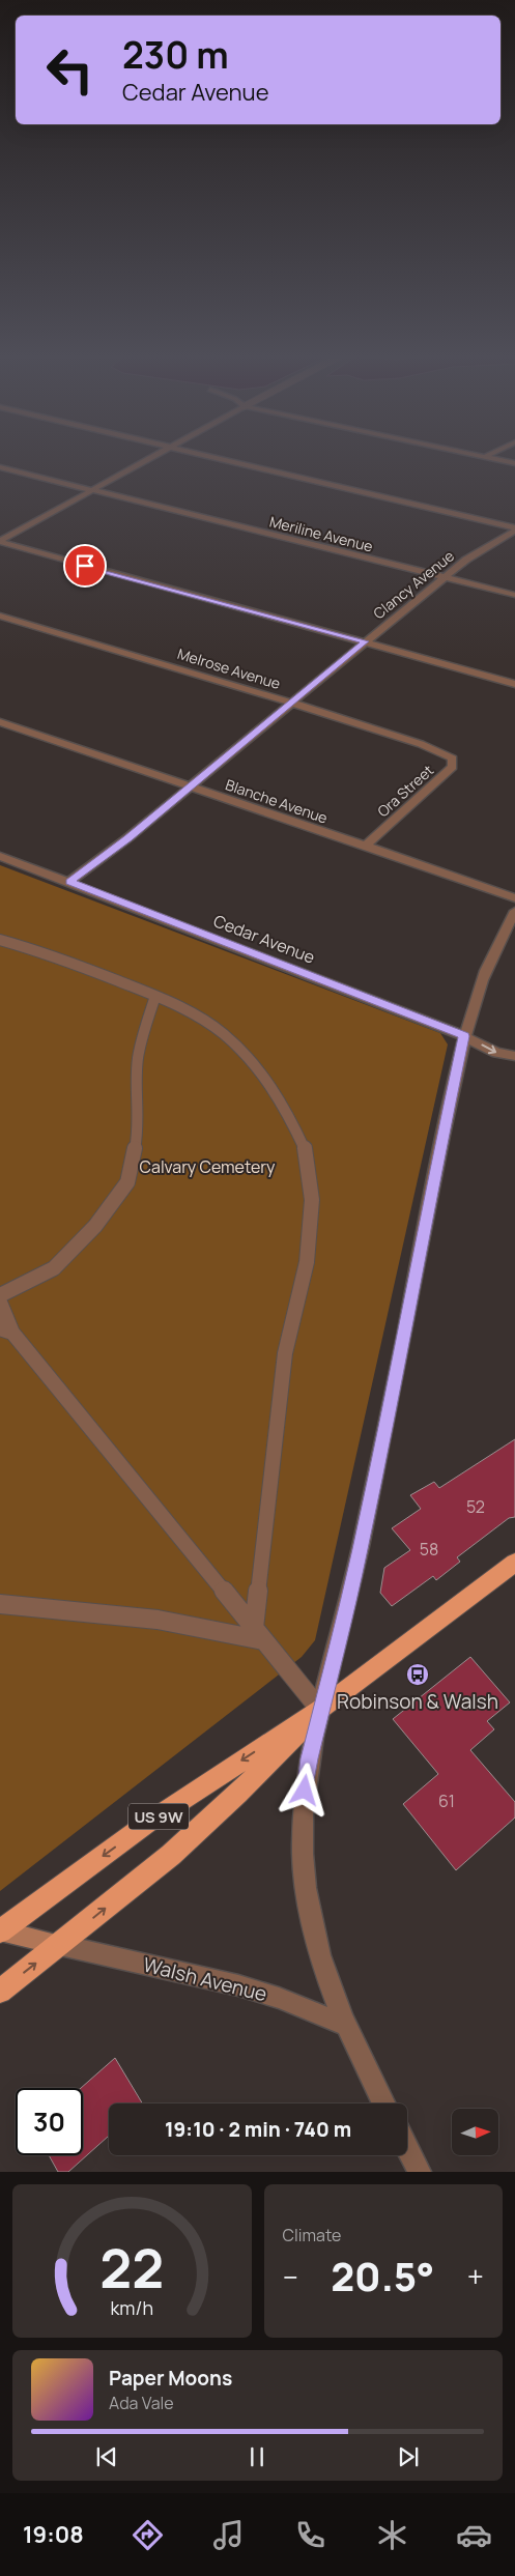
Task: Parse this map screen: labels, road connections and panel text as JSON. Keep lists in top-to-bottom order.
{
  "streets": {
    "highway": ["US 9W"],
    "street": [
      "Meriline Avenue",
      "Clancy Avenue",
      "Melrose Avenue",
      "Ora Street",
      "Blanche Avenue",
      "Cedar Avenue",
      "Walsh Avenue"
    ]
  },
  "crossings": [
    ["Meriline Avenue", "Clancy Avenue"],
    ["Clancy Avenue", "Melrose Avenue"],
    ["Clancy Avenue", "Blanche Avenue"],
    ["Clancy Avenue", "Cedar Avenue"],
    ["Melrose Avenue", "Ora Street"],
    ["Ora Street", "Blanche Avenue"],
    ["US 9W", "Walsh Avenue"]
  ],
  "parks": ["Calvary Cemetery"],
  "places": {
    "bus stop": ["Robinson & Walsh"]
  },
  "house_numbers": ["52", "58", "61"],
  "north": "right",
  "page": {
    "turn": ["230 m", "Cedar Avenue"],
    "limit": "30",
    "trip": "19:10 · 2 min · 740 m",
    "tile": "Climate",
    "heat": ["−", "20.5°", "+"],
    "song": ["Paper Moons", "Ada Vale"],
    "tabs": "19:08",
    "gauge": ["22", "km/h"]
  }
}
